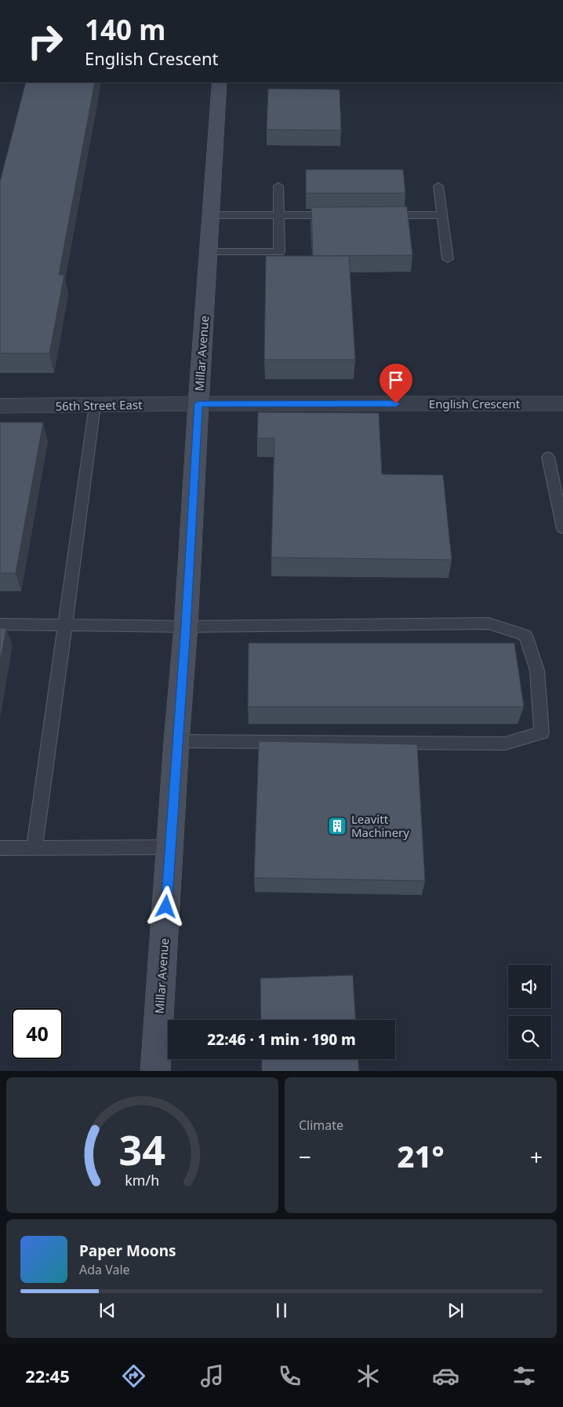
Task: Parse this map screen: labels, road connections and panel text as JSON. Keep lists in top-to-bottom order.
{
  "streets": {
    "street": ["Millar Avenue", "English Crescent", "56th Street East"]
  },
  "crossings": [
    ["Millar Avenue", "English Crescent"],
    ["Millar Avenue", "56th Street East"],
    ["English Crescent", "56th Street East"]
  ],
  "places": {
    "building": ["Leavitt Machinery"]
  },
  "page": {
    "turn": ["140 m", "English Crescent"],
    "limit": "40",
    "trip": "22:46 · 1 min · 190 m",
    "tile": "Climate",
    "heat": ["−", "21°", "+"],
    "song": ["Paper Moons", "Ada Vale"],
    "tabs": "22:45",
    "gauge": ["34", "km/h"]
  }
}
